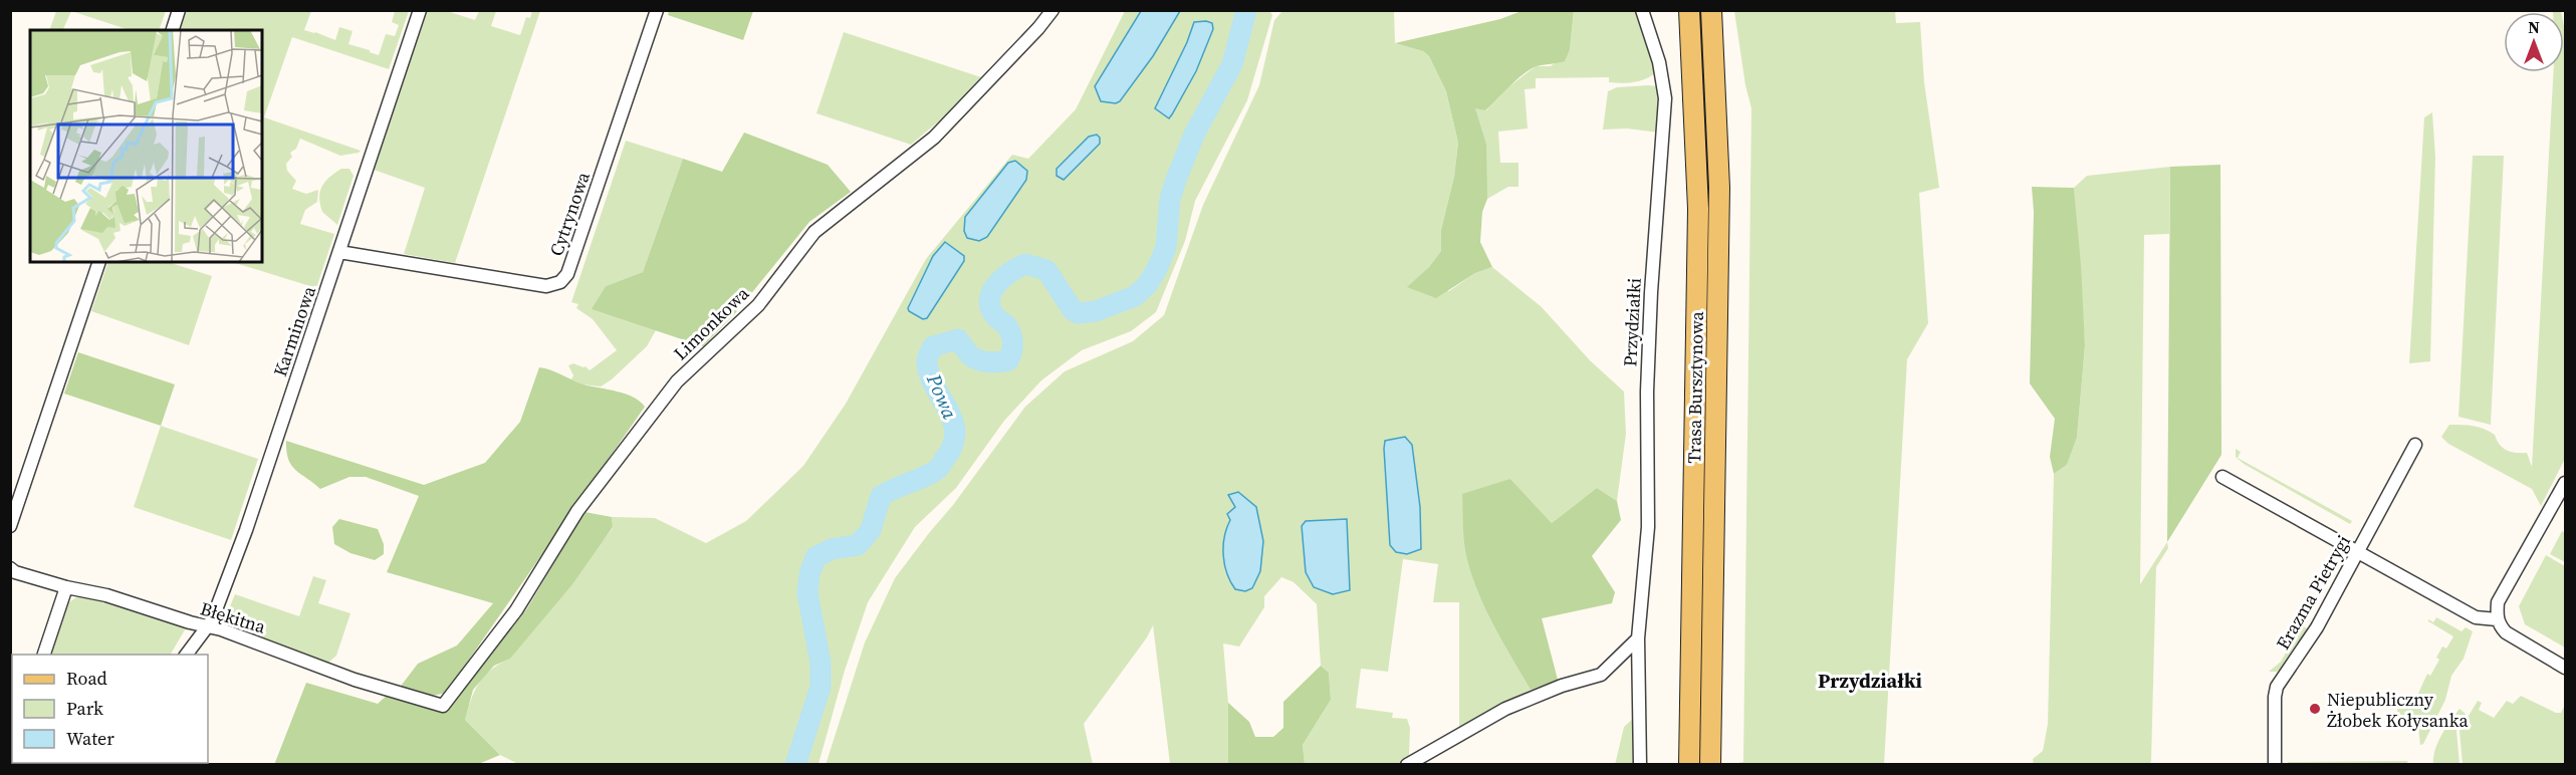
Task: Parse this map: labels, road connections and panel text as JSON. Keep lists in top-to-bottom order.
{
  "streets": {
    "main road": ["Trasa Bursztynowa"],
    "street": [
      "Cytrynowa",
      "Przydziałki",
      "Limonkowa",
      "Karminowa",
      "Erazma Pietrygi",
      "Błękitna"
    ]
  },
  "crossings": [
    ["Cytrynowa", "Karminowa"],
    ["Limonkowa", "Błękitna"],
    ["Karminowa", "Błękitna"]
  ],
  "districts": ["Przydziałki"],
  "water": ["Powa"],
  "places": ["Niepubliczny Żłobek Kołysanka"],
  "legend": ["Road", "Park", "Water"],
  "north": "top"
}
